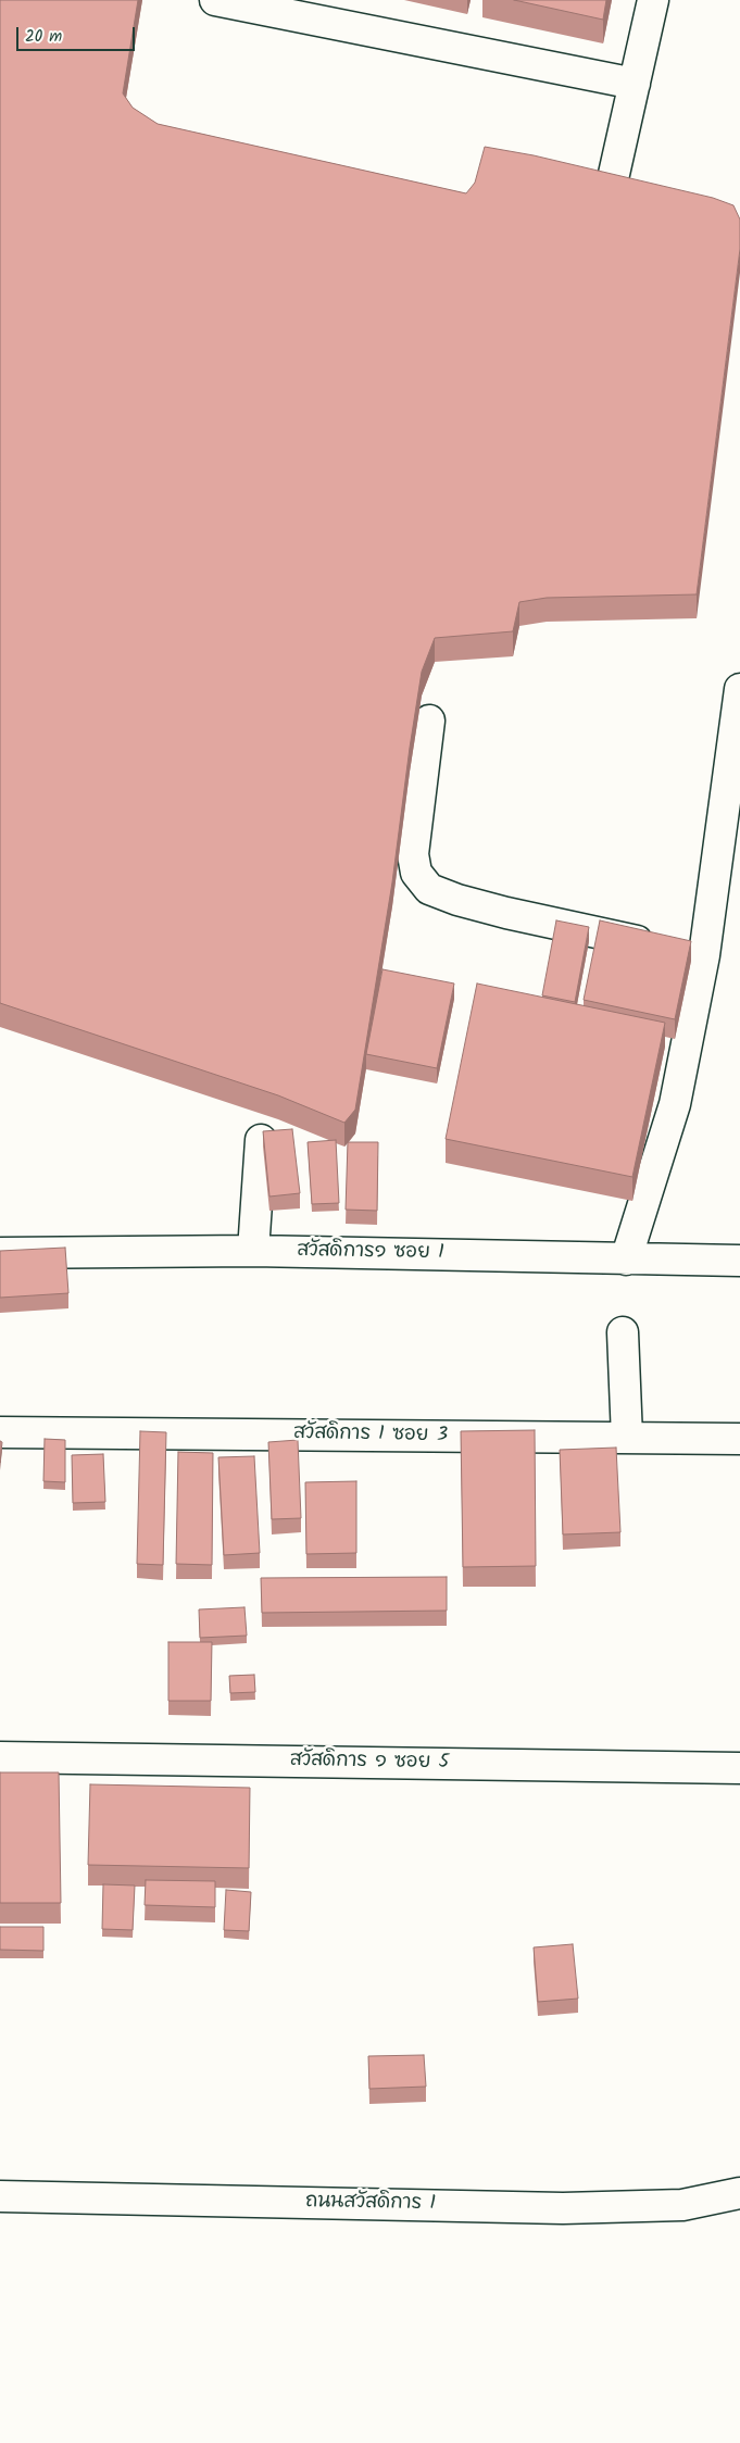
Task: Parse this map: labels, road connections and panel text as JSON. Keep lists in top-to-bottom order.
{
  "streets": {
    "street": [
      "สวัสดิการ๑ ซอย 1",
      "สวัสดิการ 1 ซอย 3",
      "สวัสดิการ ๑ ซอย 5",
      "ถนนสวัสดิการ 1"
    ]
  },
  "scale_bar": "20 m"
}
